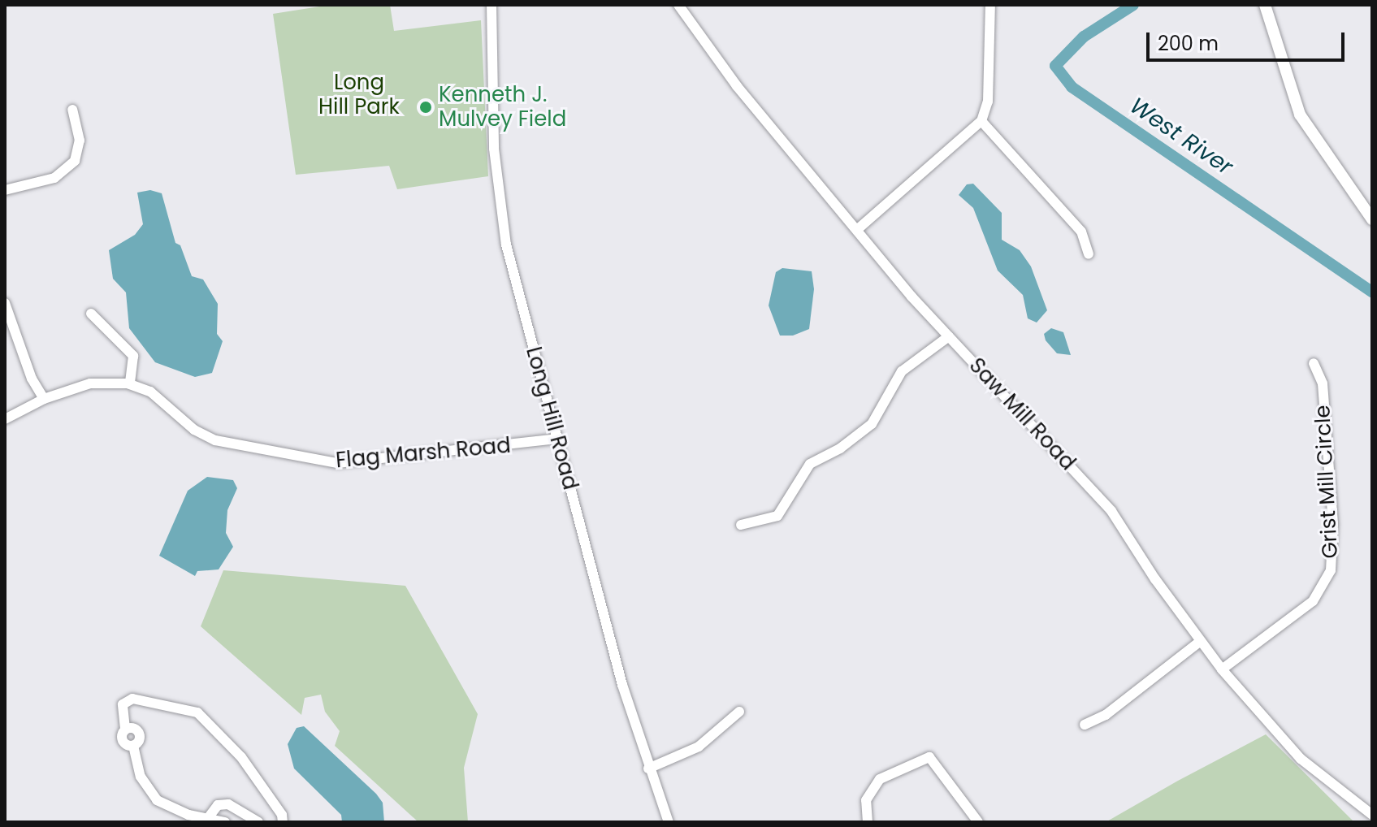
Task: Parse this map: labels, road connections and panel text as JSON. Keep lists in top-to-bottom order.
{
  "streets": {
    "street": [
      "Saw Mill Road",
      "Long Hill Road",
      "Flag Marsh Road",
      "Grist Mill Circle"
    ]
  },
  "crossings": [
    ["Saw Mill Road", "Grist Mill Circle"],
    ["Long Hill Road", "Flag Marsh Road"]
  ],
  "water": ["West River"],
  "parks": ["Long Hill Park"],
  "places": ["Kenneth J. Mulvey Field"],
  "scale_bar": "200 m"
}
